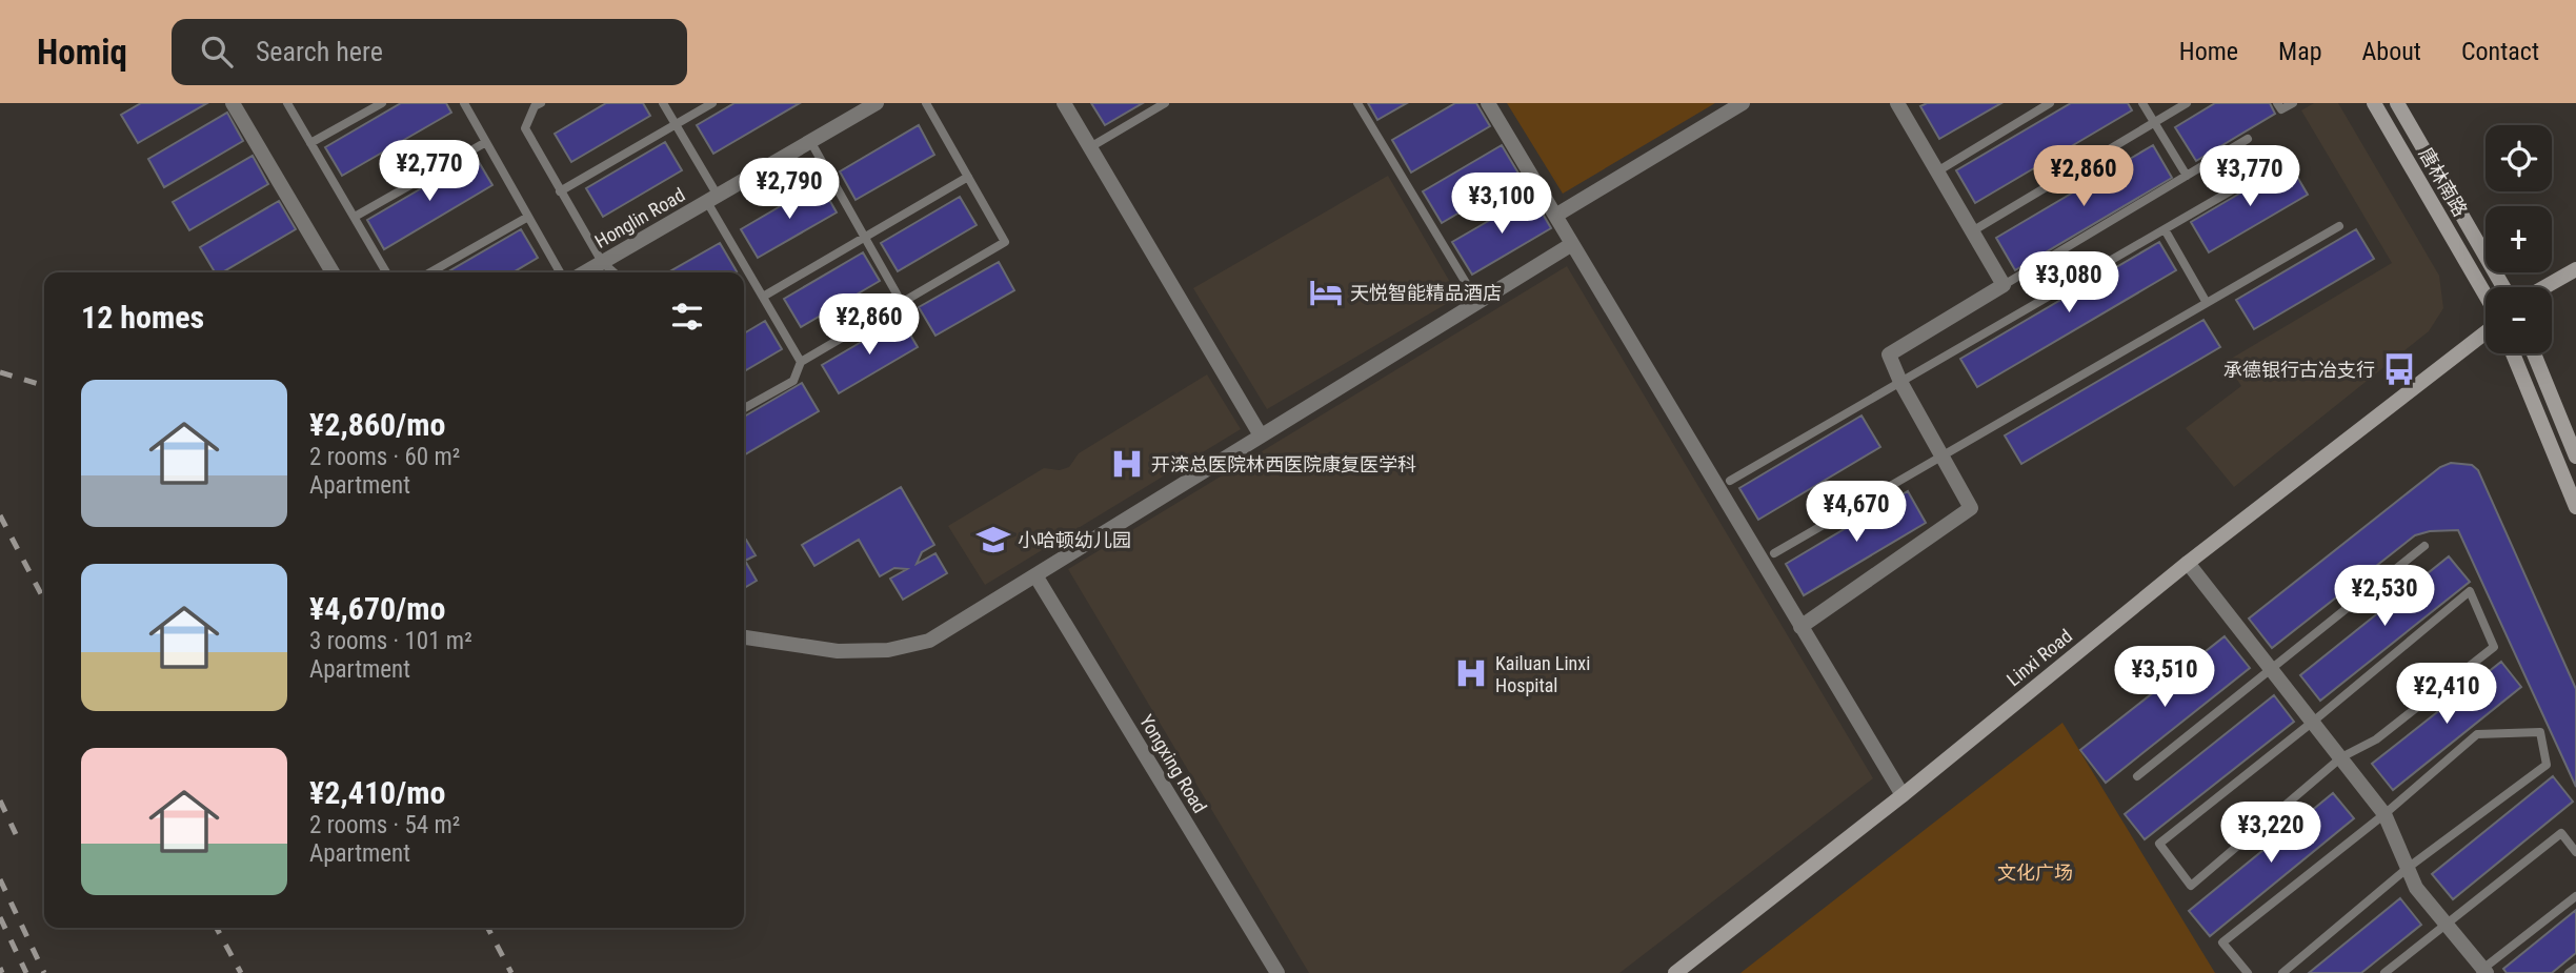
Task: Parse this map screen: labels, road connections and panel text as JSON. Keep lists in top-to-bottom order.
{
  "streets": {
    "main road": ["唐林南路", "Linxi Road"],
    "street": ["Honglin Road", "Yongxing Road"]
  },
  "parks": ["文化广场"],
  "places": {
    "hotel": ["天悦智能精品酒店"],
    "bus stop": ["承德银行古冶支行"],
    "hospital": ["开滦总医院林西医院康复医学科", "Kailuan Linxi Hospital"],
    "school or university": ["小哈顿幼儿园"]
  },
  "page": {
    "header": "Homiq",
    "search": "Search here",
    "nav": [
      "Home",
      "Map",
      "About",
      "Contact"
    ],
    "map_buttons": ["+", "−"],
    "price": [
      "¥2,770",
      "¥2,860",
      "¥3,770",
      "¥2,790",
      "¥3,100",
      "¥3,080",
      "¥2,860",
      "¥4,670",
      "¥2,530",
      "¥3,510",
      "¥2,410",
      "¥3,220"
    ],
    "heading": "12 homes",
    "list": [
      {
        "name": "¥2,860/mo",
        "note": "2 rooms · 60 m² · Apartment"
      },
      {
        "name": "¥4,670/mo",
        "note": "3 rooms · 101 m² · Apartment"
      },
      {
        "name": "¥2,410/mo",
        "note": "2 rooms · 54 m² · Apartment"
      }
    ]
  }
}
